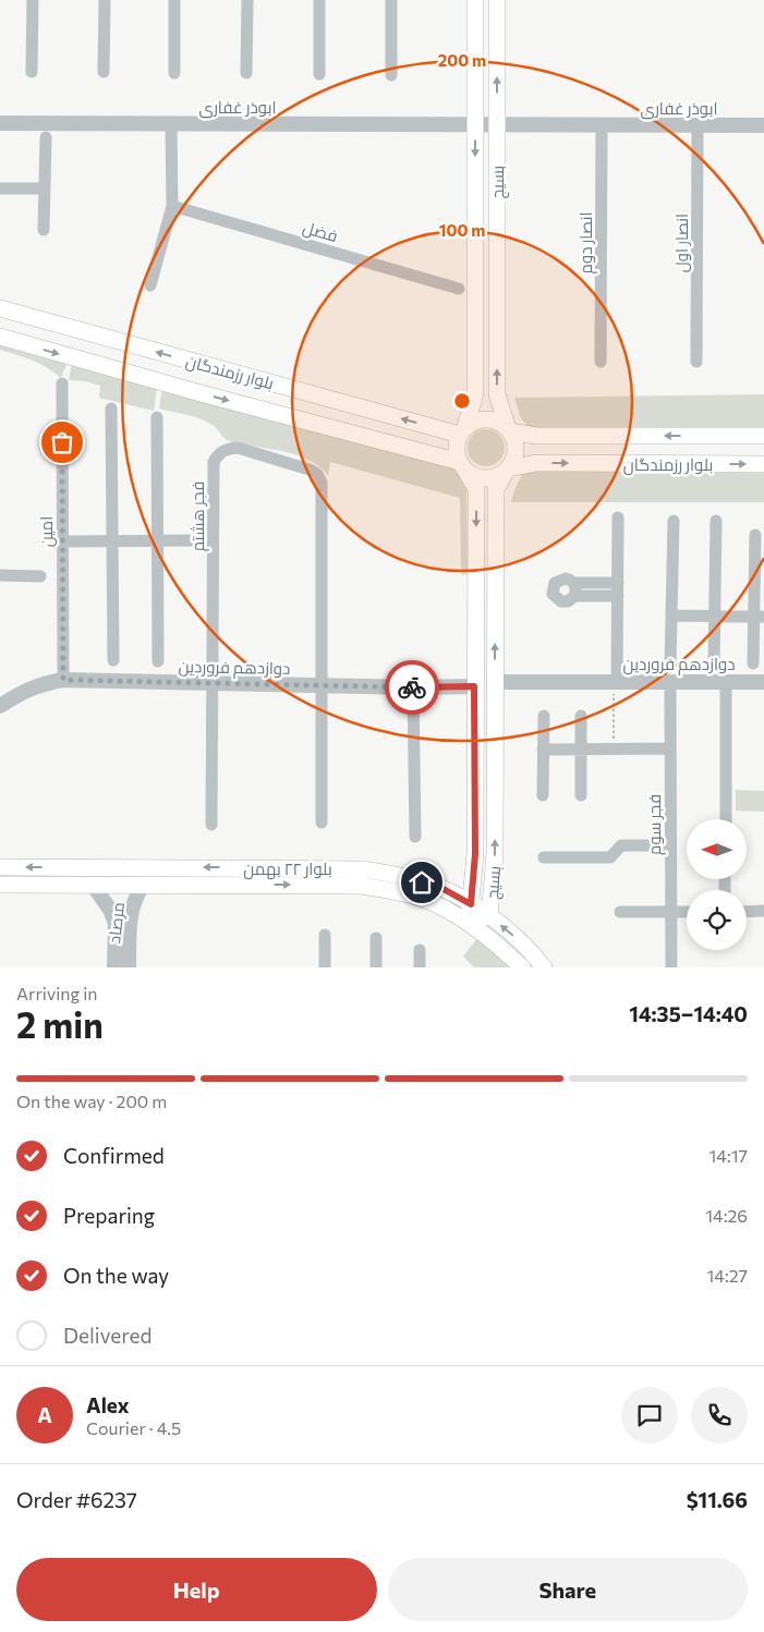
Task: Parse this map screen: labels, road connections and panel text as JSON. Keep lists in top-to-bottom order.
{
  "streets": {
    "main road": ["بسیج", "بلوار رزمندگان", "بلوار ۲۲ بهمن"],
    "street": [
      "ابوذر غفاری",
      "فضل",
      "انصار دوم",
      "انصار اول",
      "فجر هشتم",
      "امین",
      "دوازدهم فروردین",
      "فجر سوم",
      "مرصاد"
    ]
  },
  "crossings": [
    ["ابوذر غفاری", "بسیج"],
    ["ابوذر غفاری", "انصار دوم"],
    ["ابوذر غفاری", "انصار اول"],
    ["بسیج", "بلوار رزمندگان"],
    ["بسیج", "دوازدهم فروردین"],
    ["بسیج", "بلوار ۲۲ بهمن"],
    ["فجر هشتم", "دوازدهم فروردین"],
    ["امین", "دوازدهم فروردین"],
    ["دوازدهم فروردین", "فجر سوم"],
    ["بلوار ۲۲ بهمن", "مرصاد"]
  ],
  "north": "left",
  "page": {
    "heading": ["2 min", "Arriving in", "14:35–14:40"],
    "panel": [
      "Alex",
      "Courier · 4.5",
      "Order #6237",
      "$11.66"
    ],
    "bar": "On the way · 200 m",
    "list": [
      ["Confirmed", "14:17"],
      ["Preparing", "14:26"],
      ["On the way", "14:27"],
      "Delivered"
    ],
    "round": "A",
    "buttons": ["Help", "Share"]
  },
  "rings": ["200 m", "100 m"]
}
